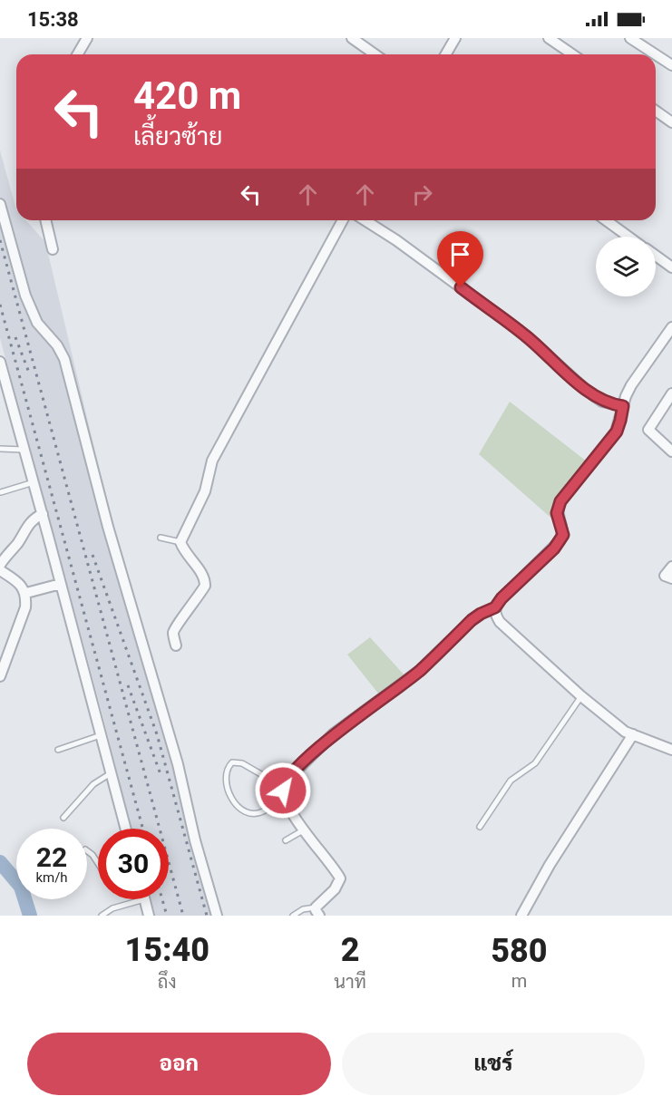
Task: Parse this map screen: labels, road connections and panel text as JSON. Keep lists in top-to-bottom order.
{
  "page": {
    "status": "15:38",
    "turn": ["420 m", "เลี้ยวซ้าย"],
    "speed": "22 km/h",
    "limit": "30",
    "eta": [
      "15:40",
      "ถึง",
      "2",
      "นาที",
      "580",
      "m"
    ],
    "buttons": ["ออก", "แชร์"]
  }
}
